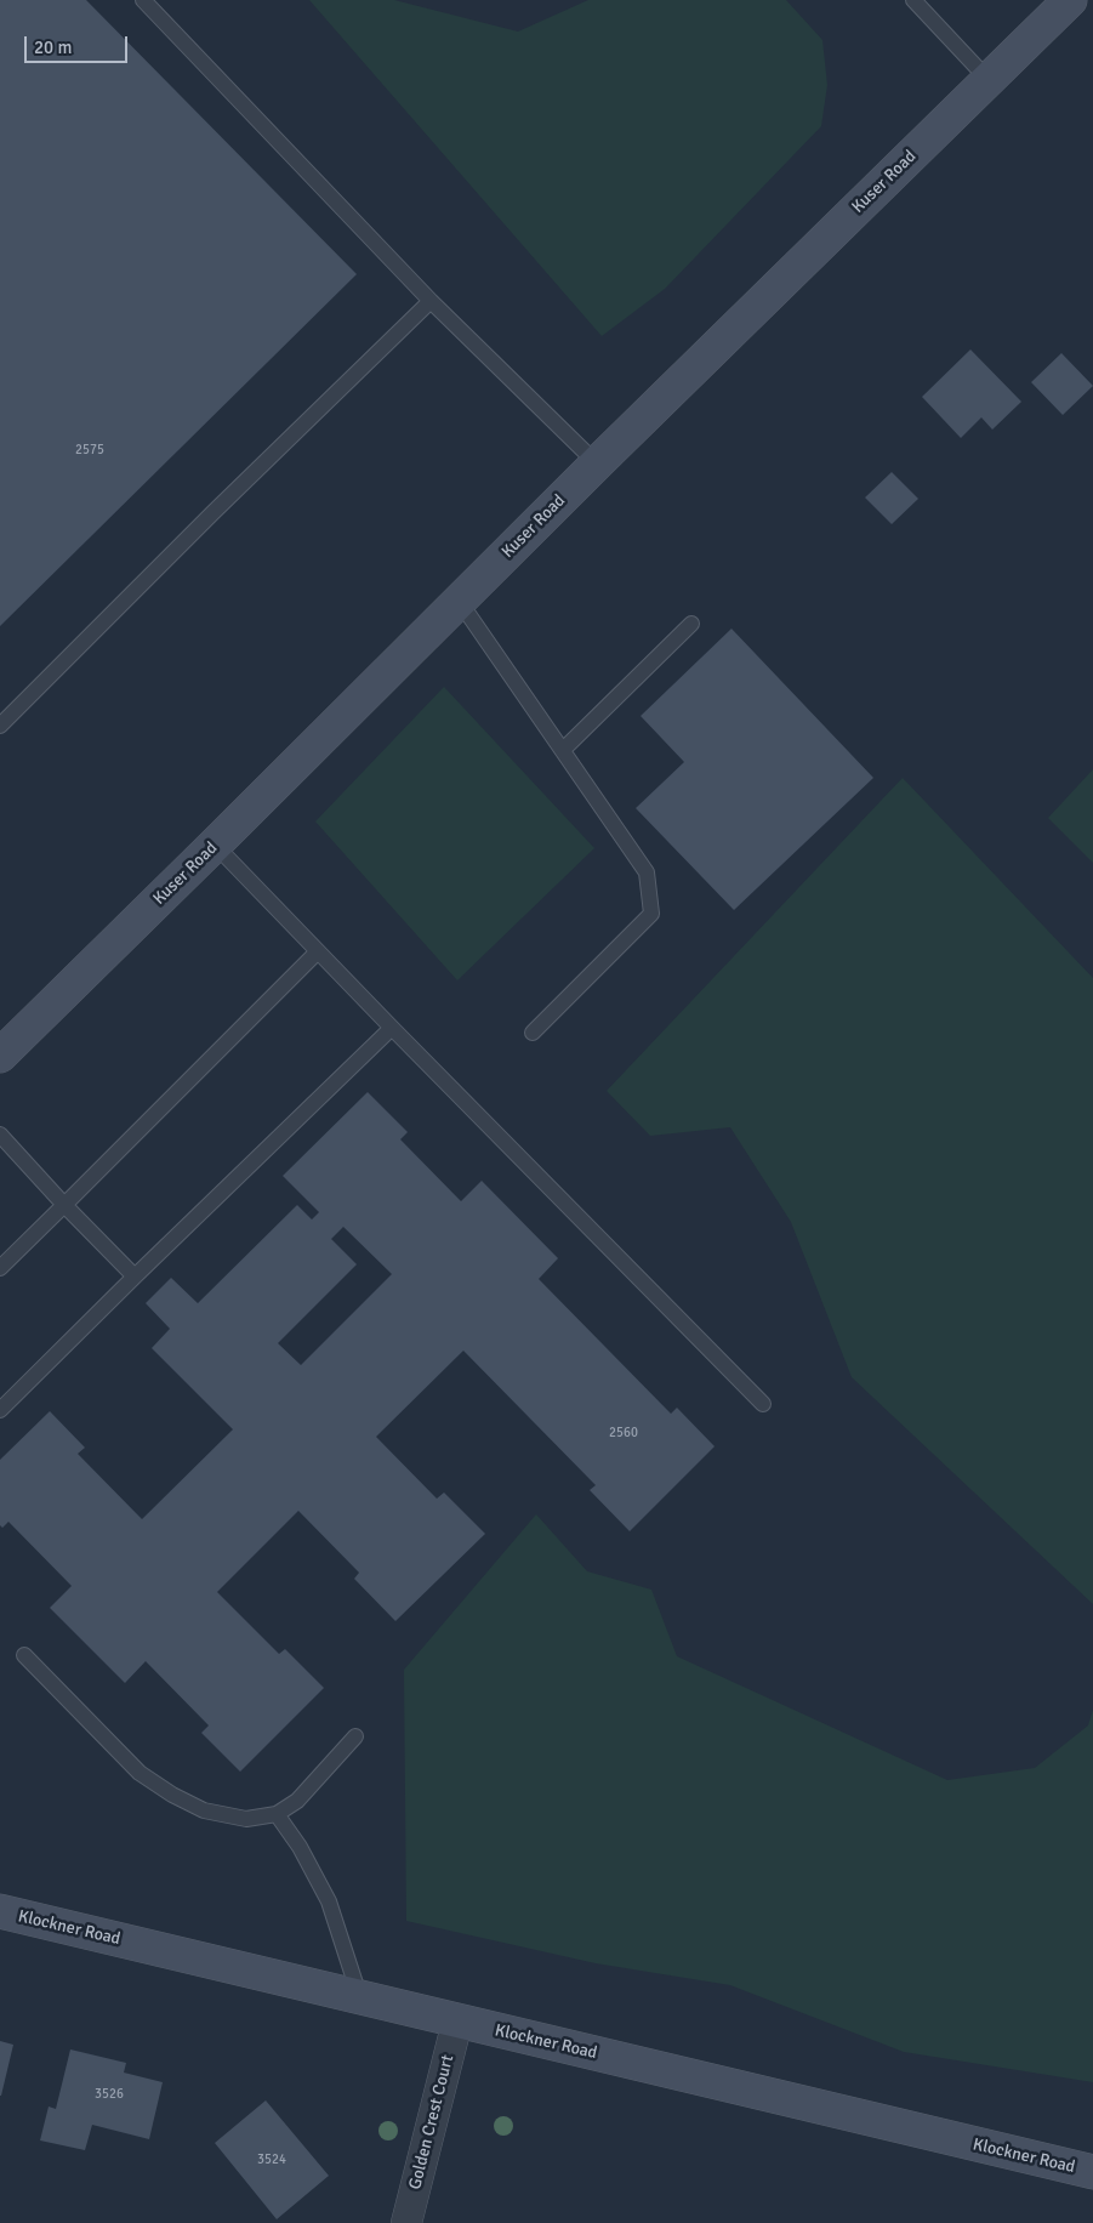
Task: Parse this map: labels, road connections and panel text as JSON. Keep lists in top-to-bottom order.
{
  "streets": {
    "street": ["Kuser Road", "Klockner Road", "Golden Crest Court"]
  },
  "crossings": [
    ["Klockner Road", "Golden Crest Court"]
  ],
  "house_numbers": [
    "2575",
    "2560",
    "3526",
    "3524"
  ],
  "scale_bar": "20 m"
}
